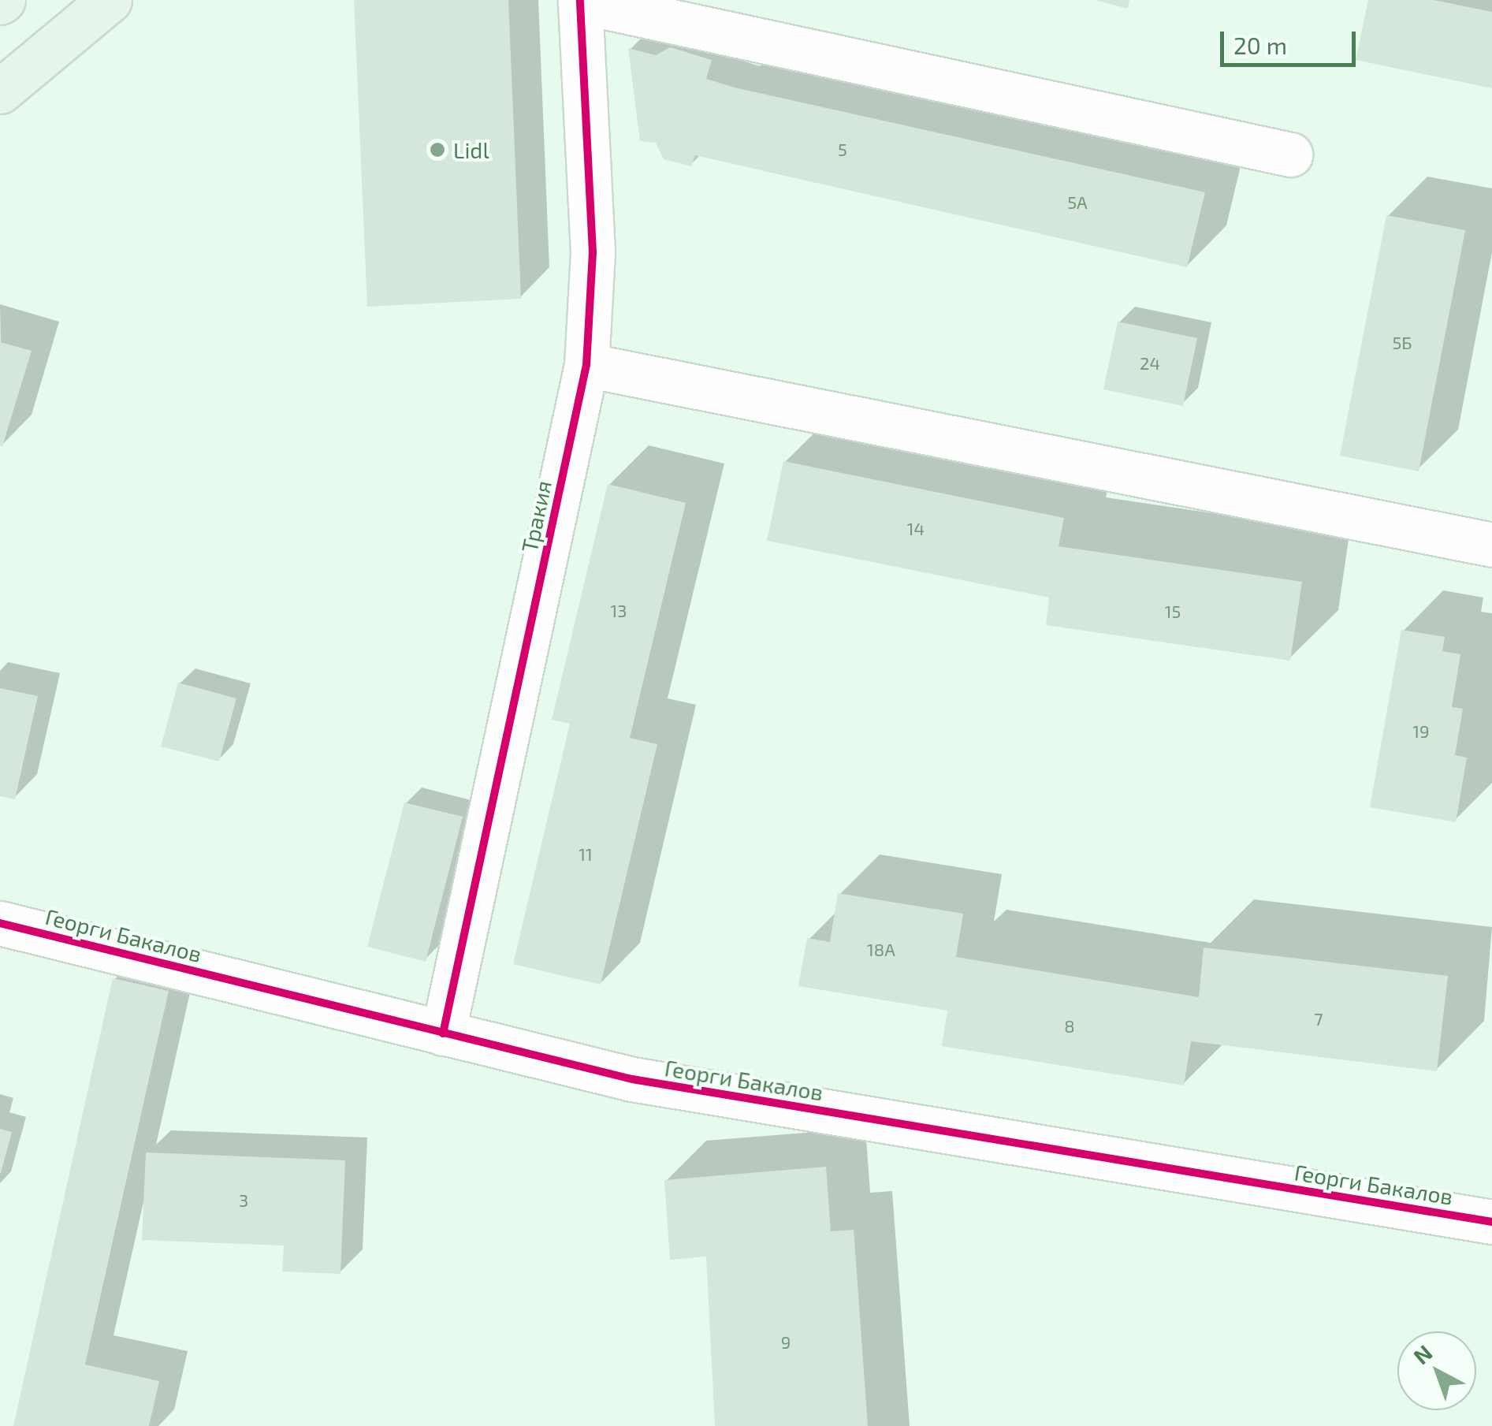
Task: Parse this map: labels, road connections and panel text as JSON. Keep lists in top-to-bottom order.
{
  "streets": {
    "street": ["Тракия", "Георги Бакалов"]
  },
  "crossings": [
    ["Тракия", "Георги Бакалов"]
  ],
  "places": ["Lidl"],
  "house_numbers": [
    "5",
    "5А",
    "5Б",
    "24",
    "14",
    "13",
    "15",
    "19",
    "11",
    "18А",
    "7",
    "8",
    "3",
    "9"
  ],
  "scale_bar": "20 m",
  "north": "top left"
}
